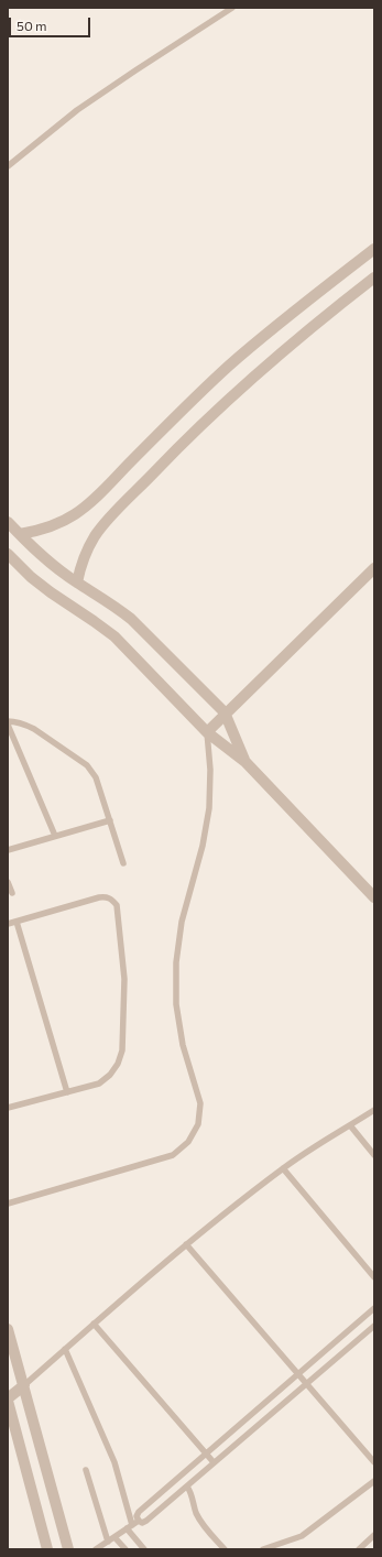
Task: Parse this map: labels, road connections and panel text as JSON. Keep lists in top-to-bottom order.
{
  "scale_bar": "50 m"
}
